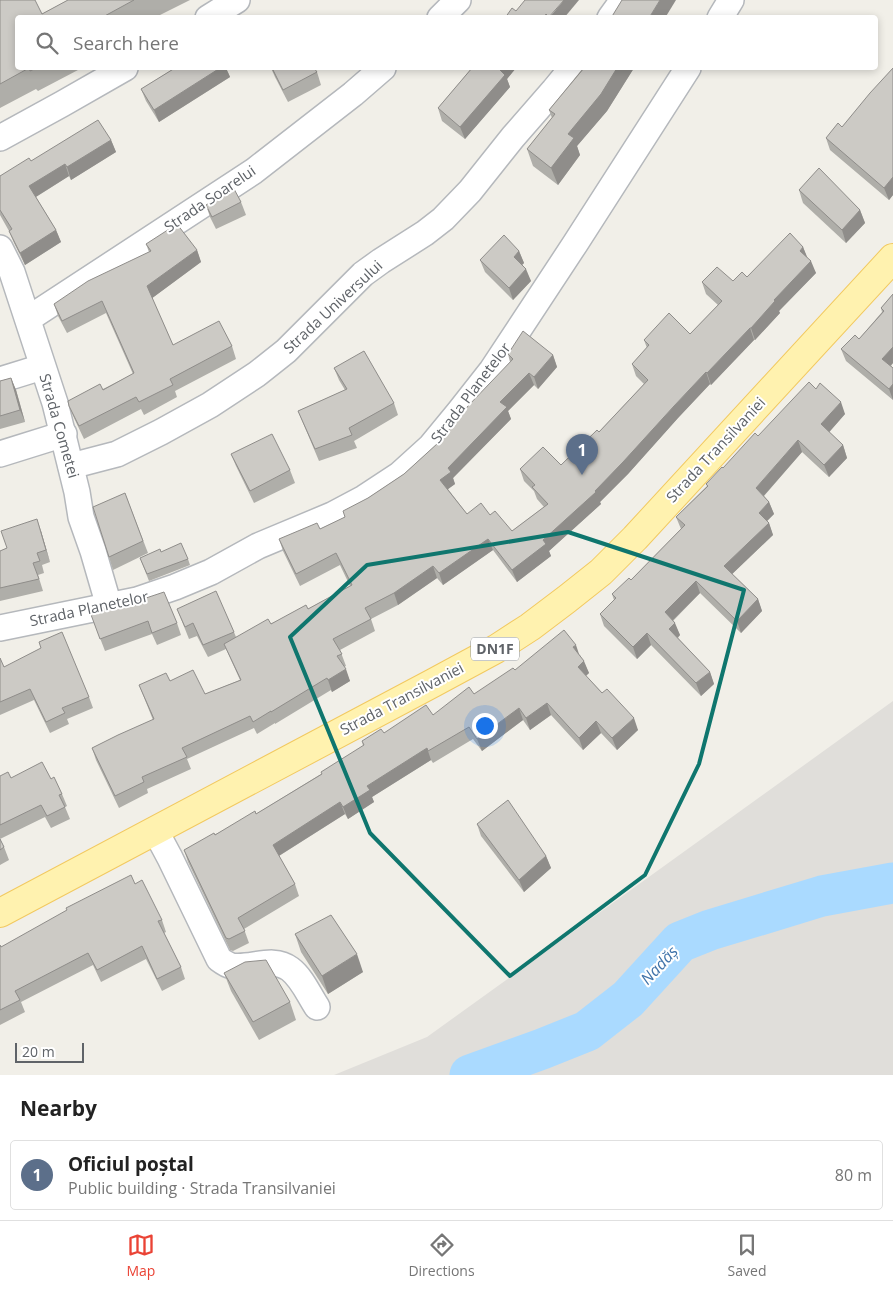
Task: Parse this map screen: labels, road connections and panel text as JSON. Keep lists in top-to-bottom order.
{
  "streets": {
    "main road": ["Strada Transilvaniei", "DN1F"],
    "street": [
      "Strada Soarelui",
      "Strada Universului",
      "Strada Planetelor",
      "Strada Cometei"
    ]
  },
  "crossings": [
    ["Strada Soarelui", "Strada Cometei"],
    ["Strada Universului", "Strada Cometei"],
    ["Strada Planetelor", "Strada Cometei"]
  ],
  "water": ["Nadăș"],
  "scale_bar": "20 m",
  "page": {
    "search": "Search here",
    "pins": "1",
    "scale": "20 m",
    "heading": "Nearby",
    "list": [
      {
        "mark": "1",
        "name": "Oficiul poștal",
        "note": "Public building · Strada Transilvaniei",
        "value": "80 m"
      }
    ],
    "nav": ["Map", "Directions", "Saved"]
  }
}
